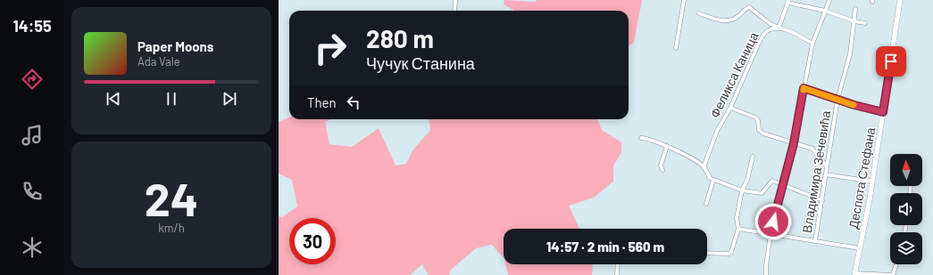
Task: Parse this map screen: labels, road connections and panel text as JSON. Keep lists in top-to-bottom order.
{
  "streets": {
    "main road": ["Деспота Стефана"],
    "street": ["Феликса Каница", "Владимира Зечевића"]
  },
  "north": "top",
  "page": {
    "tabs": "14:55",
    "turn": ["280 m", "Чучук Станина"],
    "song": ["Paper Moons", "Ada Vale"],
    "then": "Then",
    "tile": ["24", "km/h"],
    "limit": "30",
    "trip": "14:57 · 2 min · 560 m"
  }
}
